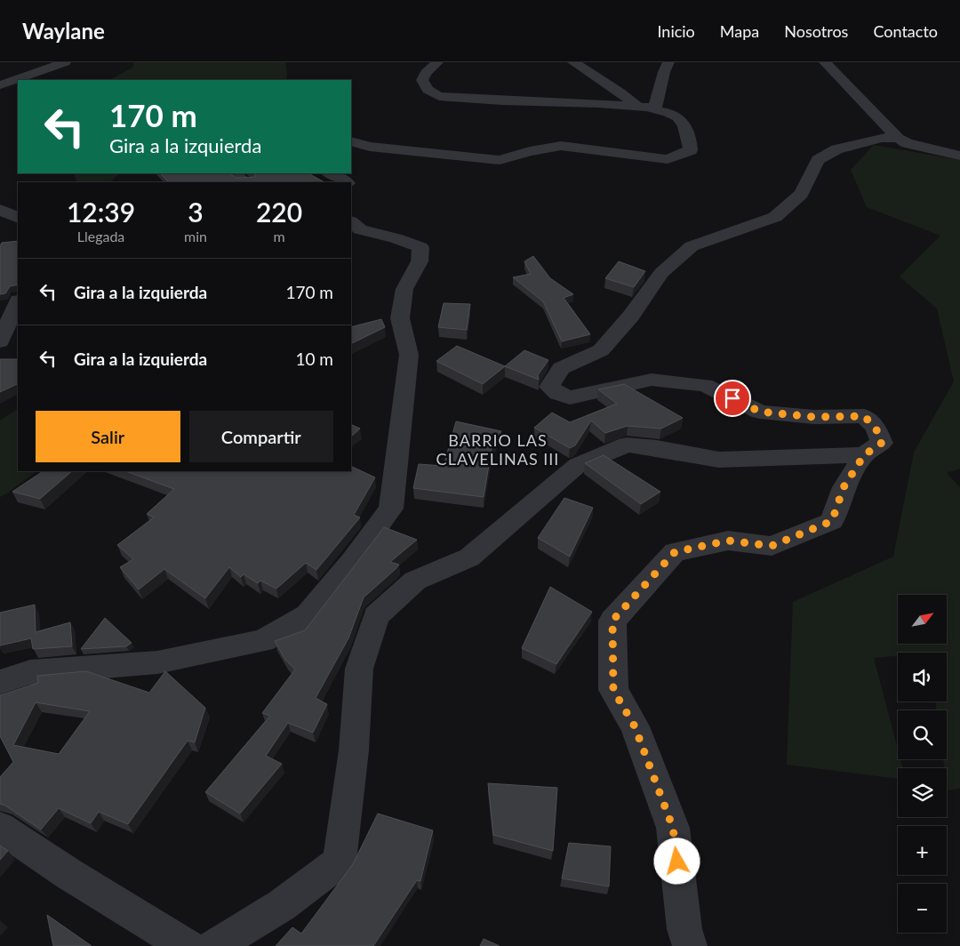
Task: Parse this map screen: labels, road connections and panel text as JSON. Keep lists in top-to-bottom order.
{
  "districts": ["BARRIO LAS CLAVELINAS III"],
  "north": "top right",
  "page": {
    "header": "Waylane",
    "nav": [
      "Inicio",
      "Mapa",
      "Nosotros",
      "Contacto"
    ],
    "turn": ["170 m", "Gira a la izquierda"],
    "eta": [
      "12:39",
      "Llegada",
      "3",
      "min",
      "220",
      "m"
    ],
    "list": [
      {
        "name": "Gira a la izquierda",
        "value": "170 m"
      },
      {
        "name": "Gira a la izquierda",
        "value": "10 m"
      }
    ],
    "buttons": ["Salir", "Compartir"],
    "map_buttons": ["+", "−"]
  }
}
